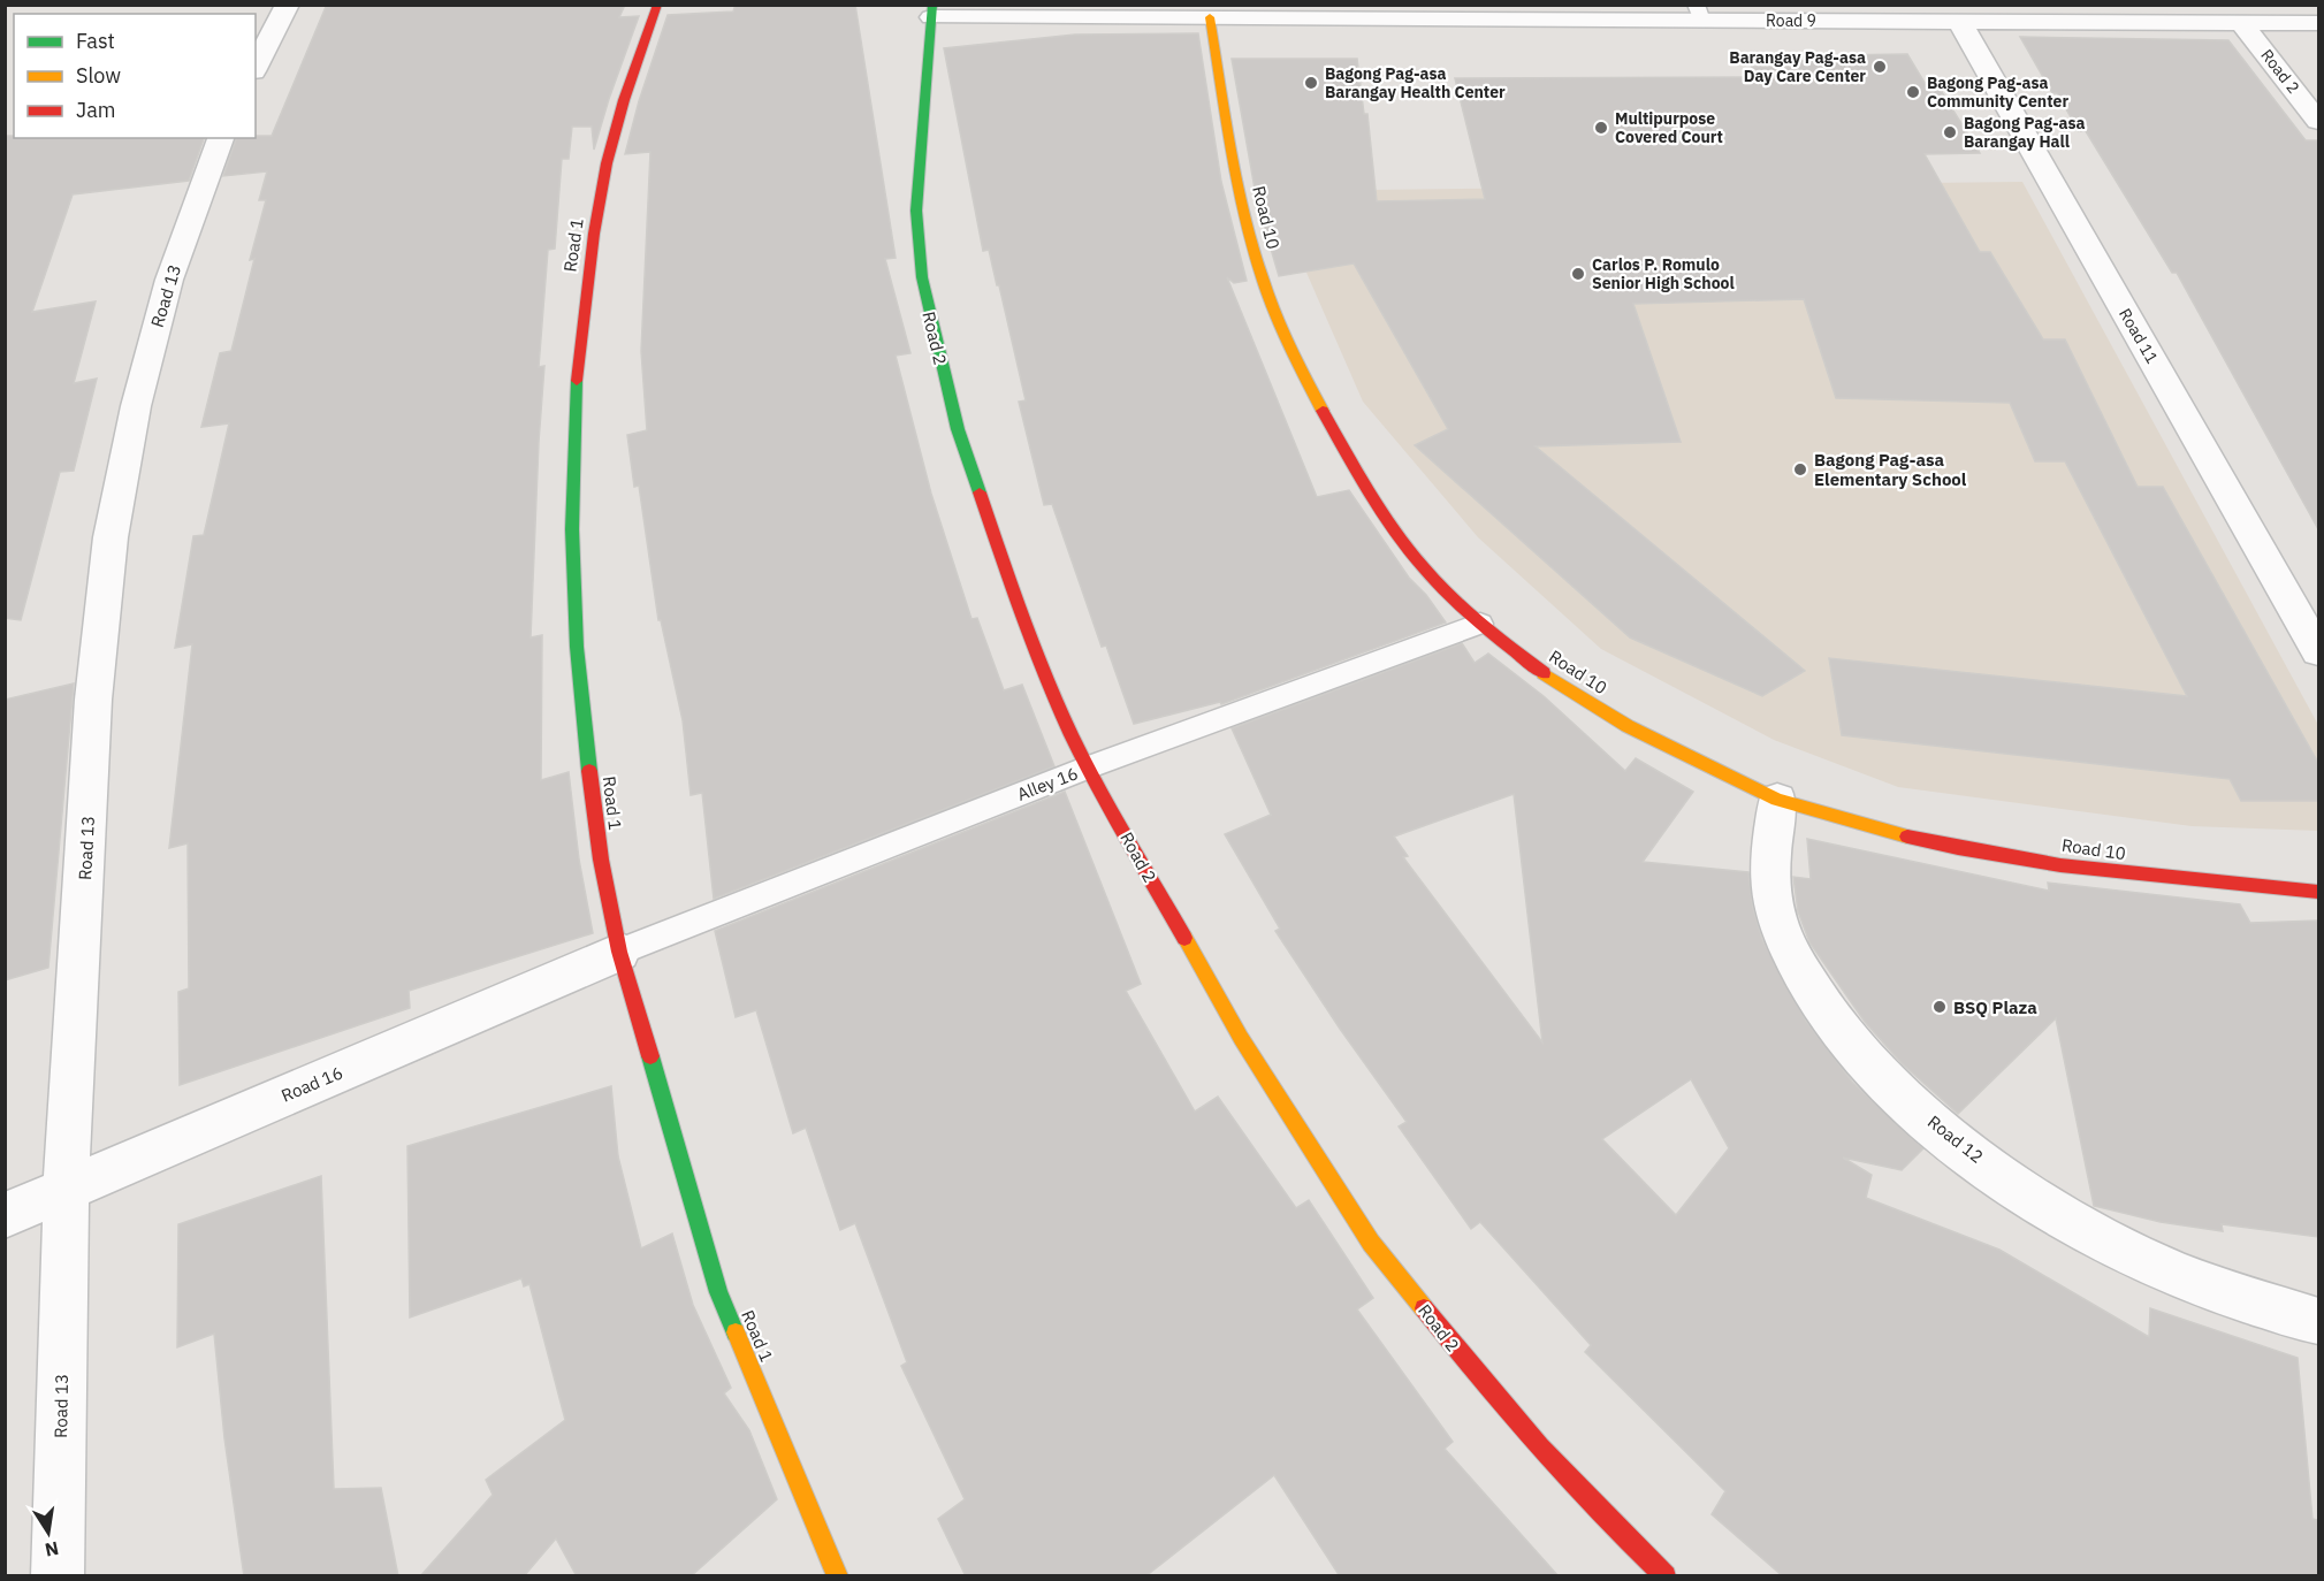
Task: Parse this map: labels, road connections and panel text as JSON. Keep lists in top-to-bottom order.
{
  "streets": {
    "street": [
      "Road 9",
      "Road 2",
      "Road 10",
      "Road 1",
      "Road 13",
      "Road 11",
      "Road 16",
      "Road 12"
    ],
    "lane": ["Alley 16"]
  },
  "crossings": [
    ["Road 9", "Road 2"],
    ["Road 9", "Road 10"],
    ["Road 9", "Road 11"],
    ["Road 2", "Alley 16"],
    ["Road 10", "Alley 16"],
    ["Road 10", "Road 12"],
    ["Road 1", "Alley 16"],
    ["Road 1", "Road 16"],
    ["Road 13", "Road 16"],
    ["Alley 16", "Road 16"]
  ],
  "places": [
    "Barangay Pag-asa Day Care Center",
    "Bagong Pag-asa Barangay Health Center",
    "Bagong Pag-asa Community Center",
    "Multipurpose Covered Court",
    "Bagong Pag-asa Barangay Hall",
    "Carlos P. Romulo Senior High School",
    "Bagong Pag-asa Elementary School",
    "BSQ Plaza"
  ],
  "legend": ["Fast", "Slow", "Jam"],
  "north": "bottom"
}
